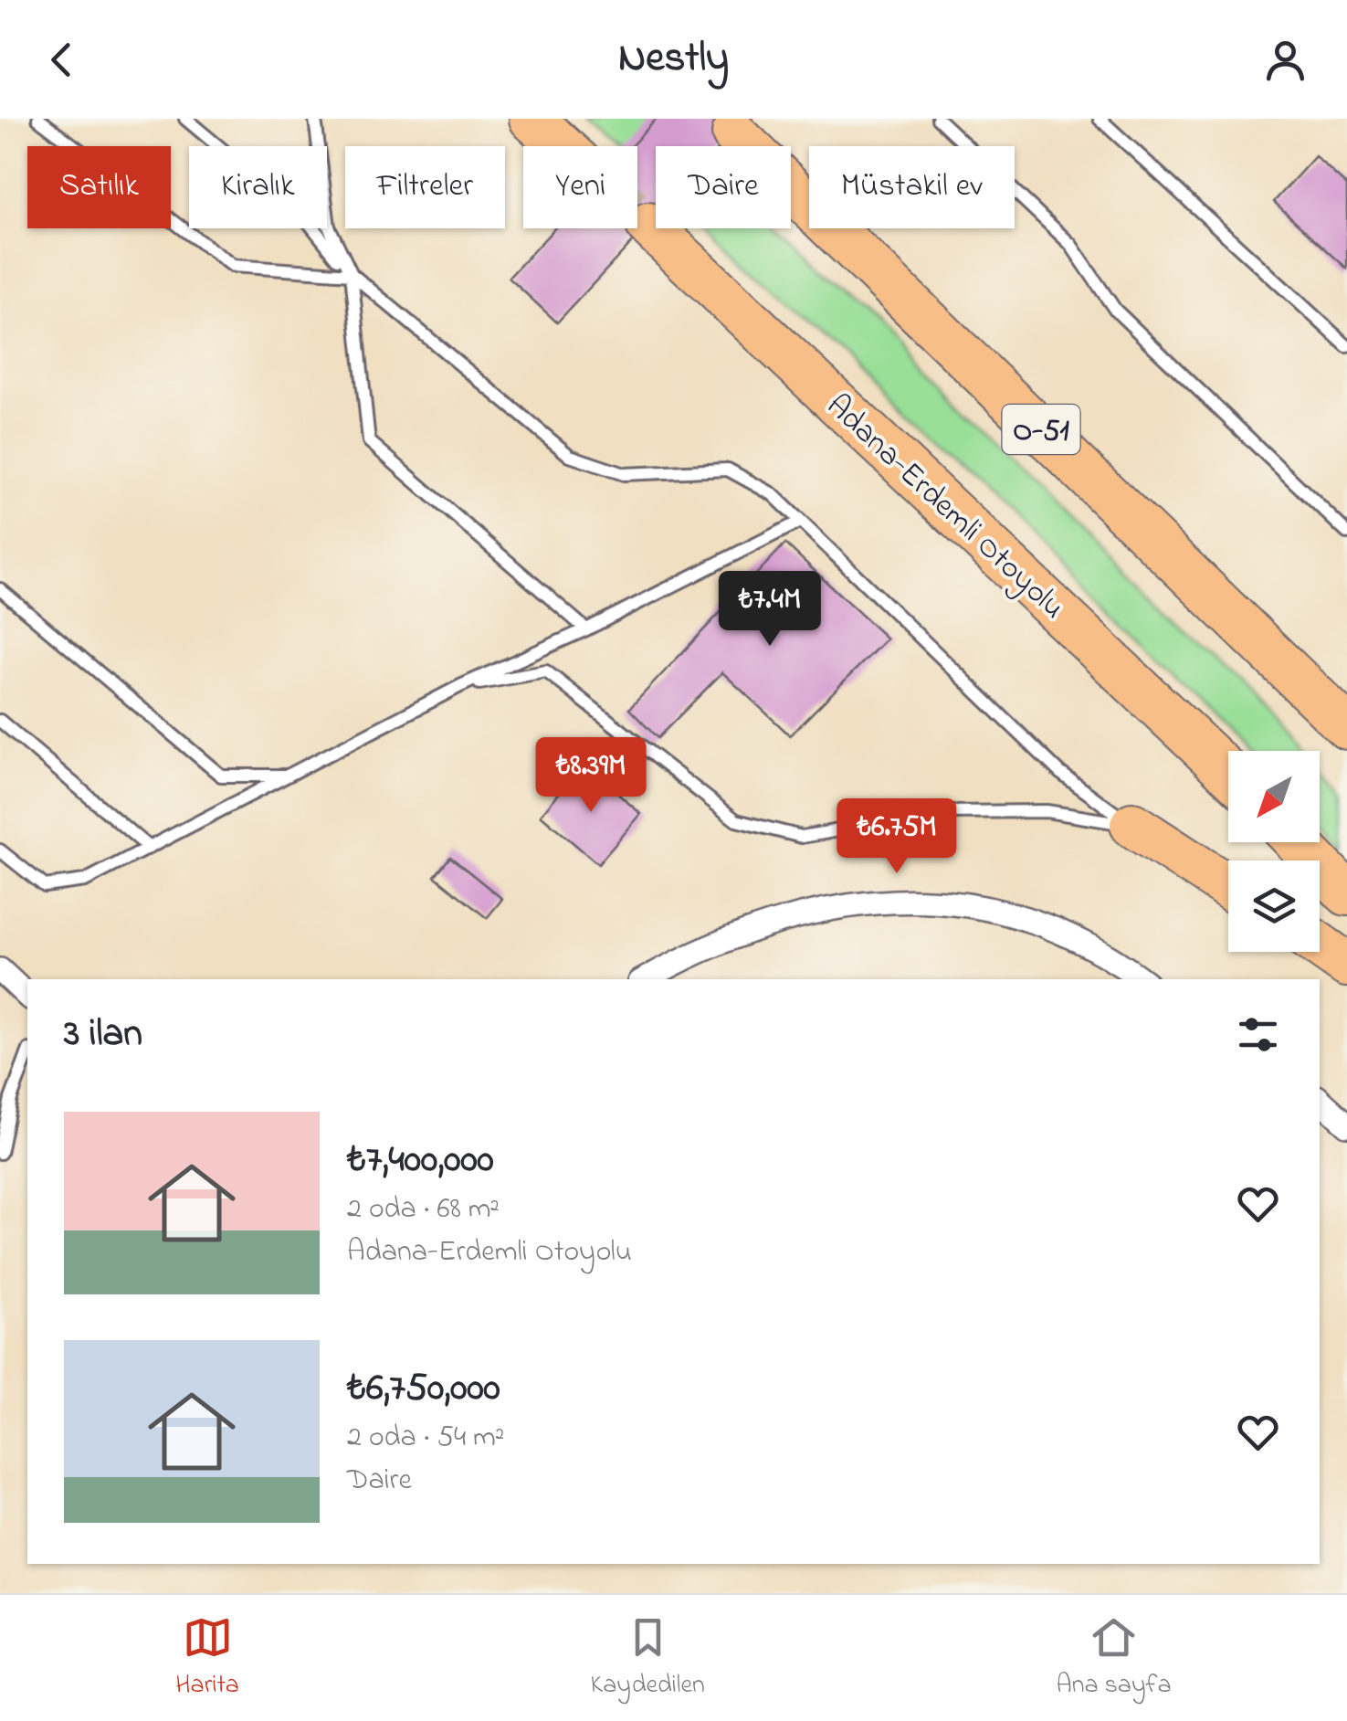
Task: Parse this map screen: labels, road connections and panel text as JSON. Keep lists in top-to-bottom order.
{
  "streets": {
    "highway": ["O-51", "Adana-Erdemli Otoyolu"]
  },
  "north": "bottom left",
  "page": {
    "header": "Nestly",
    "chip": [
      "Satılık",
      "Kiralık",
      "Filtreler",
      "Yeni",
      "Daire",
      "Müstakil ev"
    ],
    "price": ["₺7.4M", "₺8.39M", "₺6.75M"],
    "heading": "3 ilan",
    "list": [
      {
        "name": "₺7,400,000",
        "note": "2 oda · 68 m² · Adana-Erdemli Otoyolu"
      },
      {
        "name": "₺6,750,000",
        "note": "2 oda · 54 m² · Daire"
      }
    ],
    "tabs": ["Harita", "Kaydedilen", "Ana sayfa"]
  }
}
